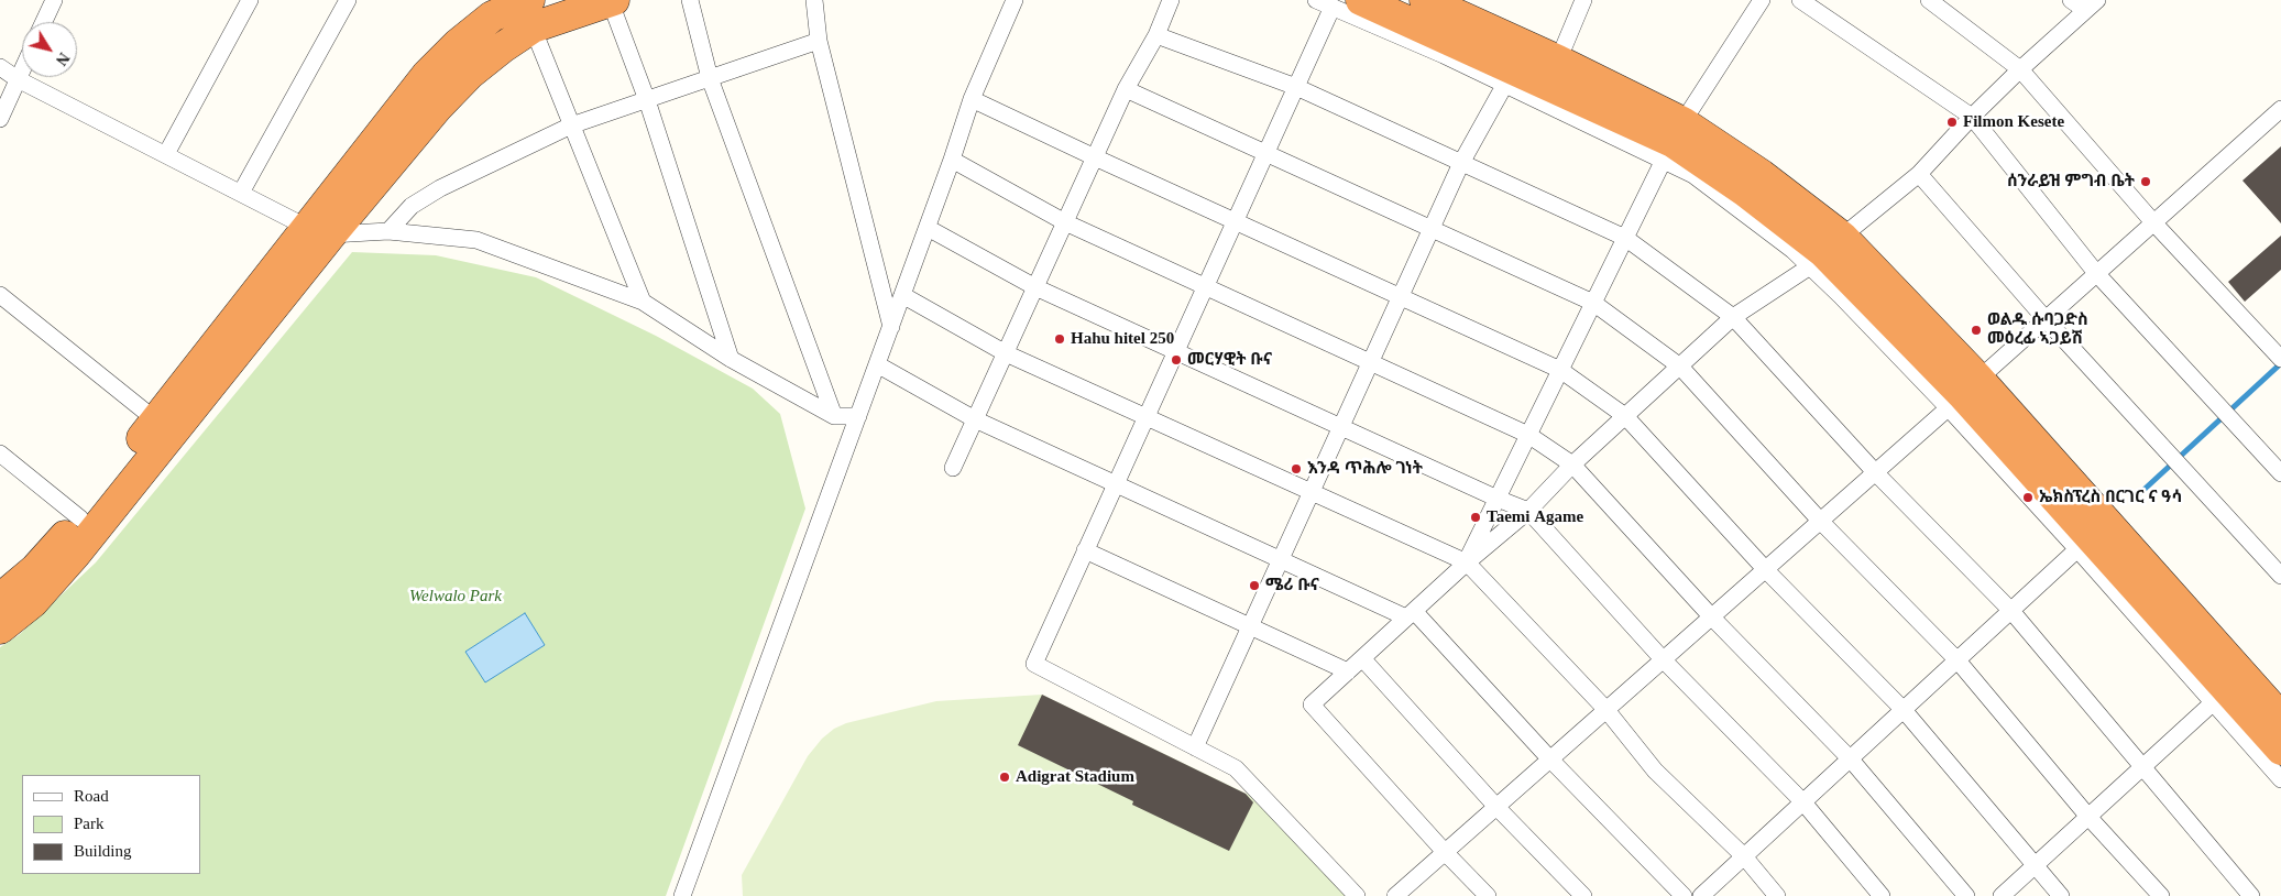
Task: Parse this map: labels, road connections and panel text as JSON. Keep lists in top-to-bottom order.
{
  "parks": ["Welwalo Park"],
  "places": [
    "Filmon Kesete",
    "ሰንራይዝ ምግብ ቤት",
    "ወልዱ ሱባጋድስ መዕረፊ ኣጋይሽ",
    "Hahu hitel 250",
    "መርሃዊት ቡና",
    "እንዳ ጥሕሎ ገነት",
    "ኤክስፕረስ በርገር ና ዓሳ",
    "Taemi Agame",
    "ሜሪ ቡና",
    "Adigrat Stadium"
  ],
  "legend": ["Road", "Park", "Building"],
  "north": "bottom right"
}
